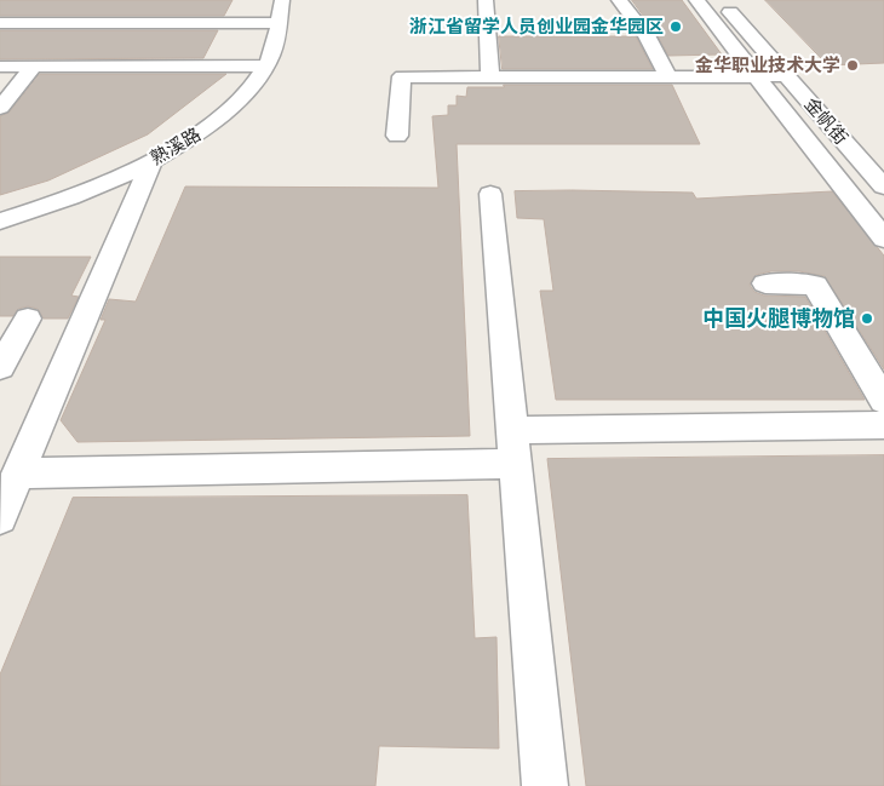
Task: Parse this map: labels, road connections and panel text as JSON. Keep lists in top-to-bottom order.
{
  "streets": {
    "street": ["金帆街", "熟溪路"]
  },
  "places": ["浙江省留学人员创业园金华园区", "金华职业技术大学", "中国火腿博物馆"]
}
